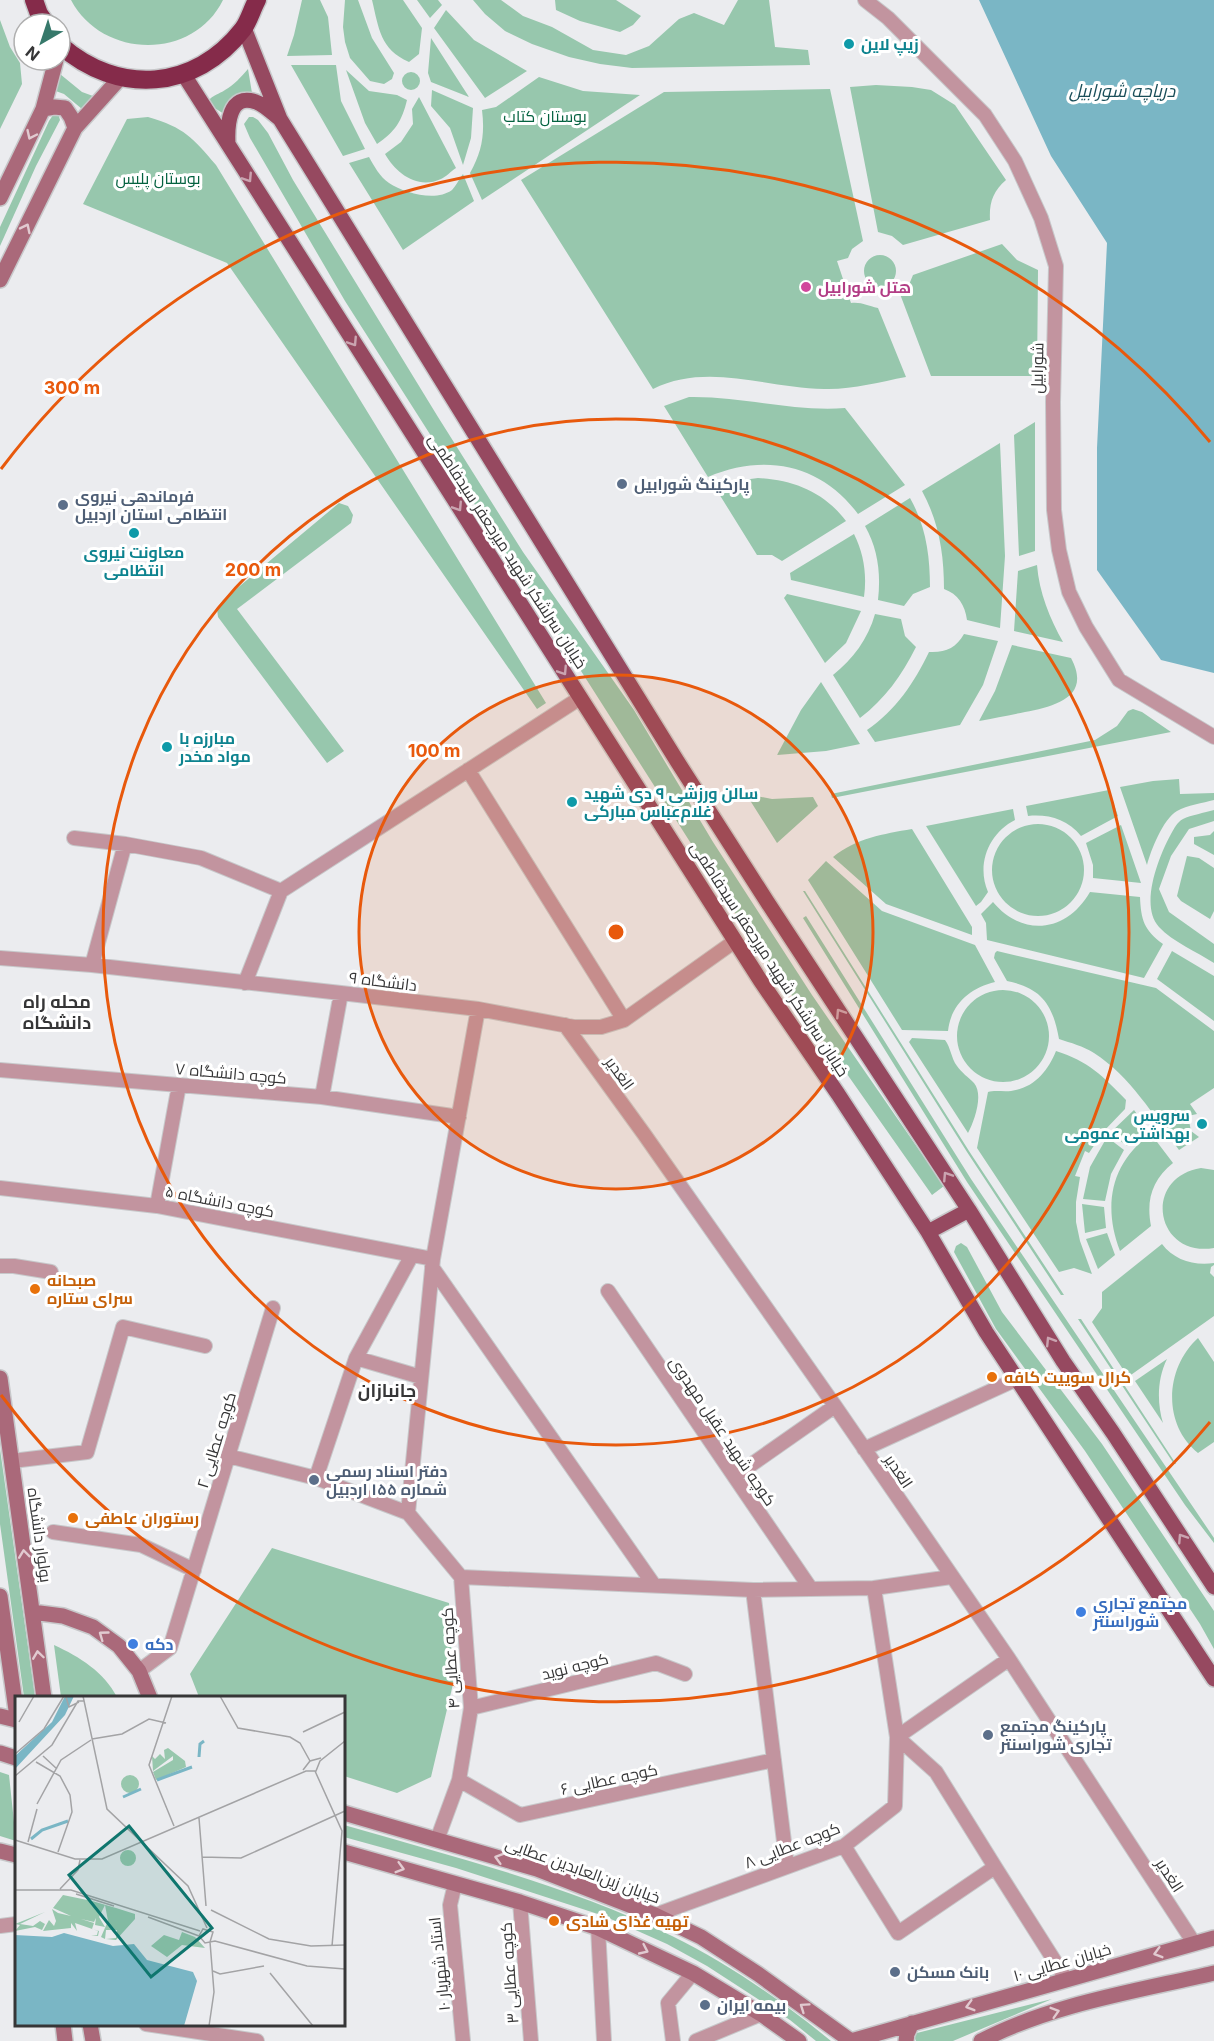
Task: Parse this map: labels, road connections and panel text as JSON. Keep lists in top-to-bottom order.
{
  "streets": {
    "main road": [
      "خیابان سرلشکر شهید میرجعفر سیدفاطمی",
      "بولوار دانشگاه",
      "خیابان زین‌العابدین عطایی",
      "خیابان عطایی ۱۰"
    ],
    "street": [
      "شورابیل",
      "دانشگاه ۹",
      "کوچه دانشگاه ۷",
      "الغدیر",
      "کوچه دانشگاه ۵",
      "کوچه شهید عقیل مهدوی",
      "کوچه عطایی ۲",
      "کوچه عطایی ۴",
      "کوچه نوید",
      "کوچه عطایی ۶",
      "کوچه عطایی ۸",
      "استاد شهریار ۱۰",
      "کوچه عطایی ۳"
    ]
  },
  "crossings": [
    ["خیابان سرلشکر شهید میرجعفر سیدفاطمی", "دانشگاه ۹"],
    ["دانشگاه ۹", "الغدیر"],
    ["الغدیر", "خیابان عطایی ۱۰"],
    ["کوچه عطایی ۴", "کوچه نوید"],
    ["کوچه عطایی ۴", "کوچه عطایی ۶"],
    ["کوچه عطایی ۴", "خیابان زین‌العابدین عطایی"],
    ["کوچه عطایی ۸", "خیابان زین‌العابدین عطایی"],
    ["خیابان زین‌العابدین عطایی", "خیابان عطایی ۱۰"]
  ],
  "districts": ["محله راه دانشگاه", "جانبازان"],
  "water": ["دریاچه شورابیل"],
  "parks": ["بوستان کتاب", "بوستان پلیس"],
  "places": [
    "زیپ لاین",
    "هتل شورابیل",
    "پارکینگ شورابیل",
    "فرماندهی نیروی انتظامی استان اردبیل",
    "معاونت نیروی انتظامی",
    "مبارزه با مواد مخدر",
    "سالن ورزشی ۹ دی شهید غلام‌عباس مبارکی",
    "سرویس بهداشتی عمومی",
    "صبحانه سرای ستاره",
    "کرال سوییت کافه",
    "دفتر اسناد رسمی شماره ۱۵۵ اردبیل",
    "رستوران عاطفی",
    "مجتمع تجاری شوراسنتر",
    "دکه",
    "پارکینگ مجتمع تجاری شوراسنتر",
    "تهیه غذای شادی",
    "بانک مسکن",
    "بیمه ایران"
  ],
  "north": "bottom left",
  "rings": ["300 m", "200 m", "100 m"]
}
